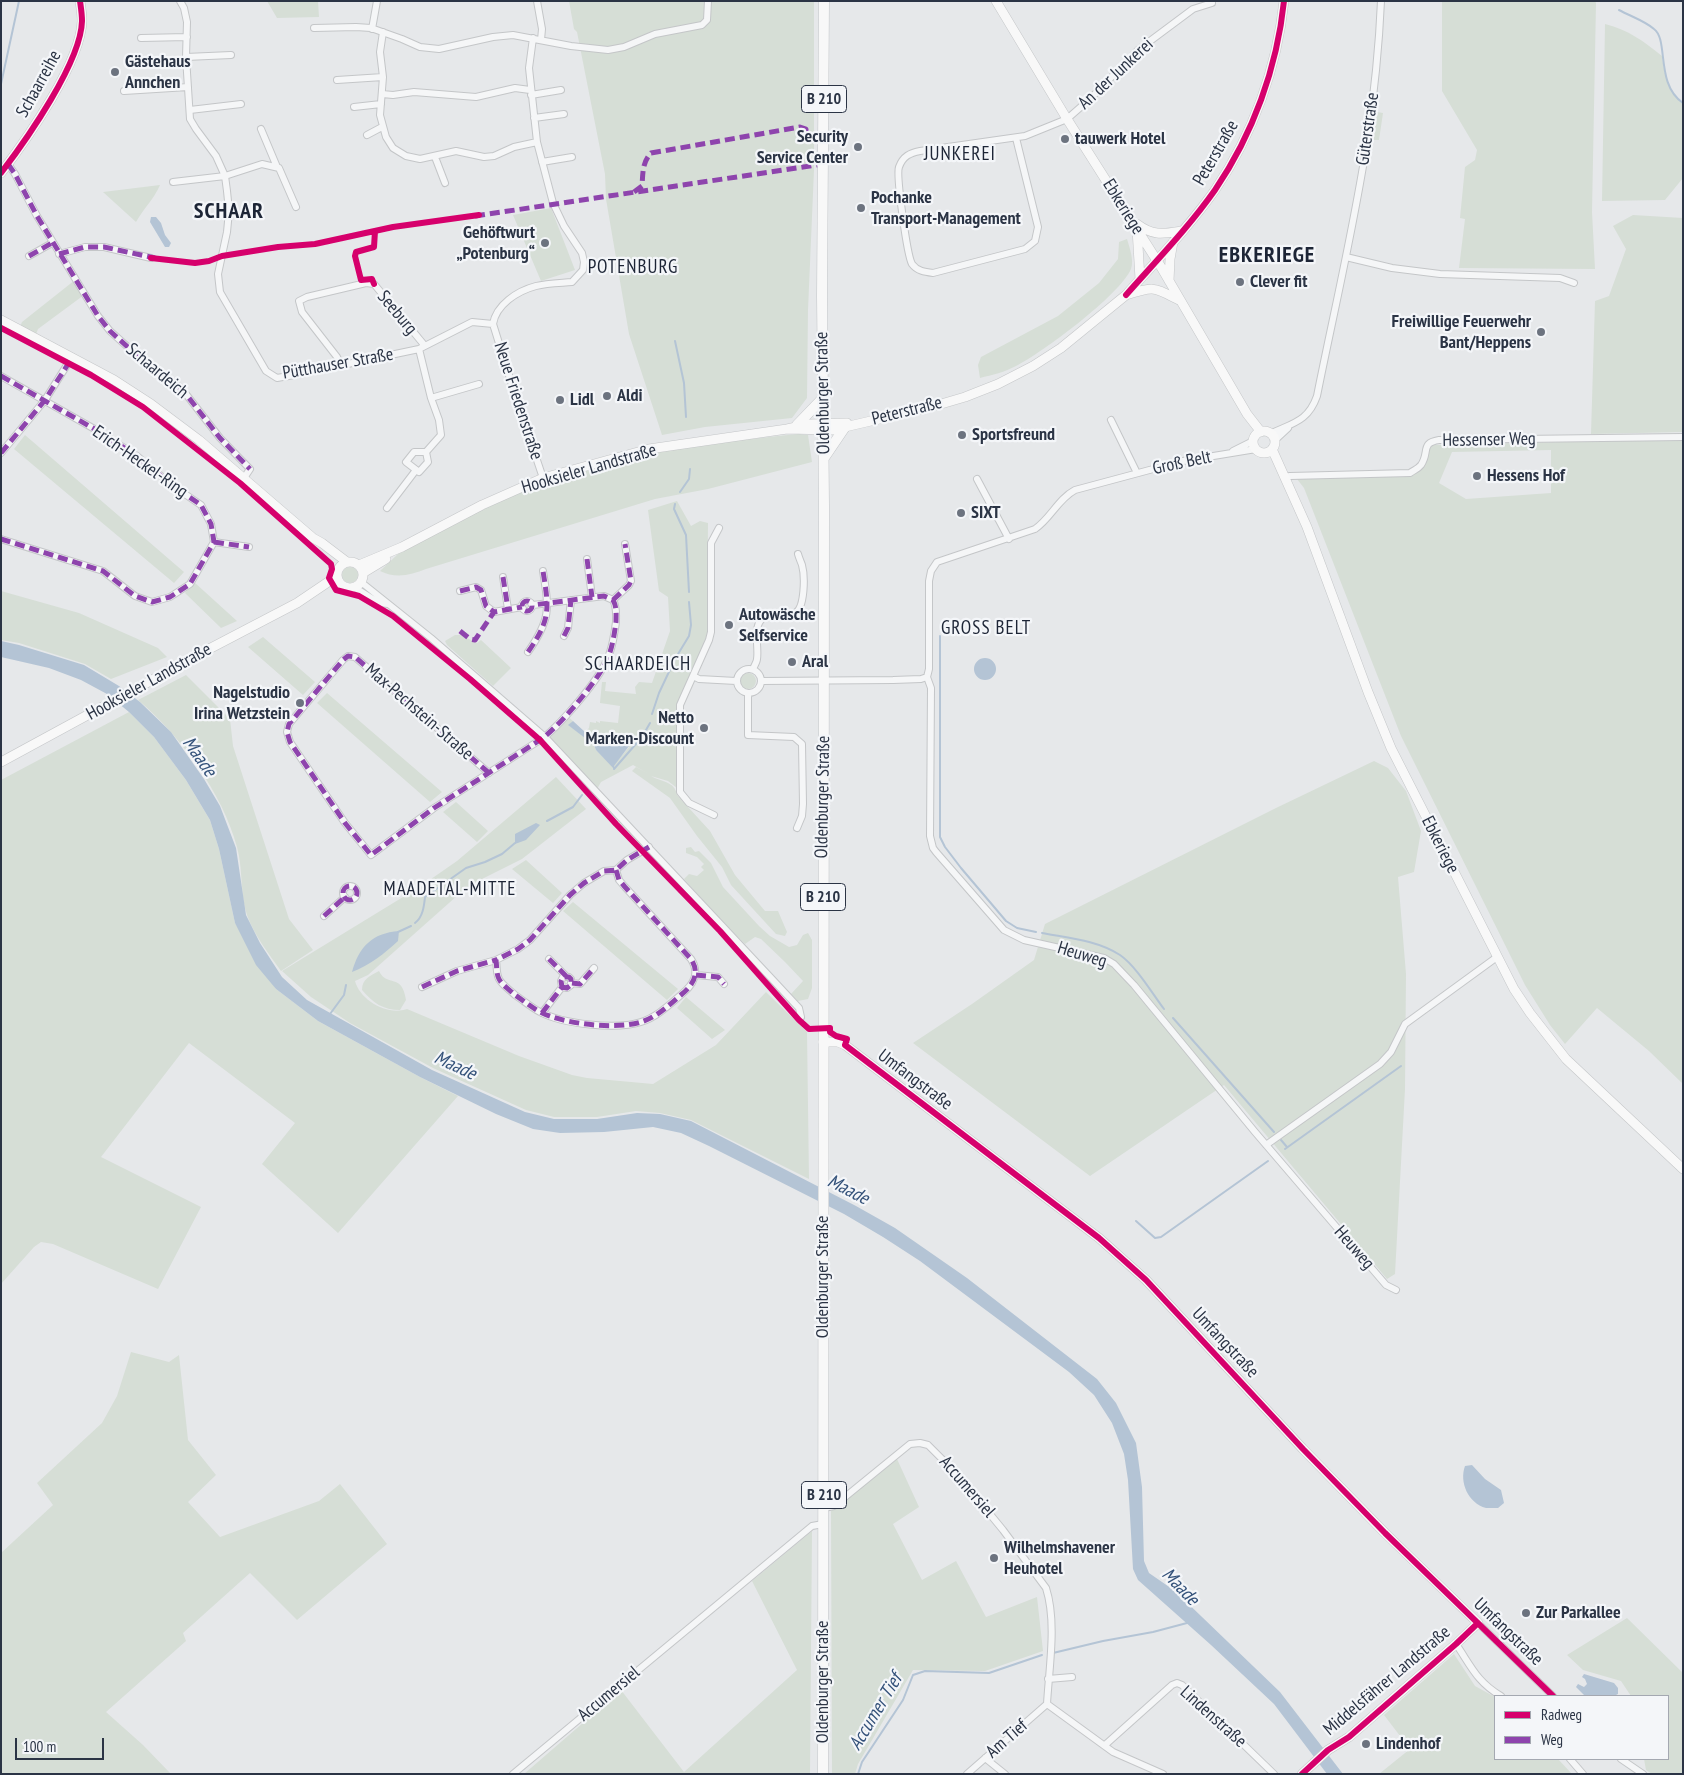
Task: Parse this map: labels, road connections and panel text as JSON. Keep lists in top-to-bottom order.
{
  "streets": {
    "main road": ["B 210", "Oldenburger Straße"],
    "street": [
      "An der Junkerei",
      "Schaarreihe",
      "Güterstraße",
      "Peterstraße",
      "Ebkeriege",
      "Seeburg",
      "Pütthauser Straße",
      "Schaardeich",
      "Neue Friedenstraße",
      "Hessenser Weg",
      "Erich-Heckel-Ring",
      "Groß Belt",
      "Hooksieler Landstraße",
      "Max-Pechstein-Straße",
      "Heuweg",
      "Umfangstraße",
      "Accumersiel",
      "Middelsfährer Landstraße",
      "Lindenstraße",
      "Am Tief"
    ]
  },
  "crossings": [
    ["An der Junkerei", "Ebkeriege"],
    ["Schaarreihe", "Schaardeich"],
    ["Güterstraße", "Ebkeriege"],
    ["Güterstraße", "Groß Belt"],
    ["Peterstraße", "Ebkeriege"],
    ["Peterstraße", "Oldenburger Straße"],
    ["Peterstraße", "Hooksieler Landstraße"],
    ["Ebkeriege", "Hessenser Weg"],
    ["Ebkeriege", "Groß Belt"],
    ["Seeburg", "Pütthauser Straße"],
    ["Pütthauser Straße", "Neue Friedenstraße"],
    ["Oldenburger Straße", "Hooksieler Landstraße"],
    ["Oldenburger Straße", "Umfangstraße"],
    ["Oldenburger Straße", "Accumersiel"],
    ["Neue Friedenstraße", "Hooksieler Landstraße"],
    ["Groß Belt", "Heuweg"],
    ["Umfangstraße", "Middelsfährer Landstraße"],
    ["Accumersiel", "Am Tief"]
  ],
  "districts": [
    "JUNKEREI",
    "SCHAAR",
    "EBKERIEGE",
    "POTENBURG",
    "GROSS BELT",
    "SCHAARDEICH",
    "MAADETAL-MITTE"
  ],
  "water": ["Maade", "Accumer Tief"],
  "places": [
    "Gästehaus Annchen",
    "tauwerk Hotel",
    "Security Service Center",
    "Pochanke Transport-Management",
    "Gehöftwurt „Potenburg“",
    "Clever fit",
    "Freiwillige Feuerwehr Bant/Heppens",
    "Aldi",
    "Lidl",
    "Sportsfreund",
    "Hessens Hof",
    "SIXT",
    "Autowäsche Selfservice",
    "Aral",
    "Nagelstudio Irina Wetzstein",
    "Netto Marken-Discount",
    "Wilhelmshavener Heuhotel",
    "Zur Parkallee",
    "Lindenhof"
  ],
  "legend": ["Radweg", "Weg"],
  "scale_bar": "100 m"
}
